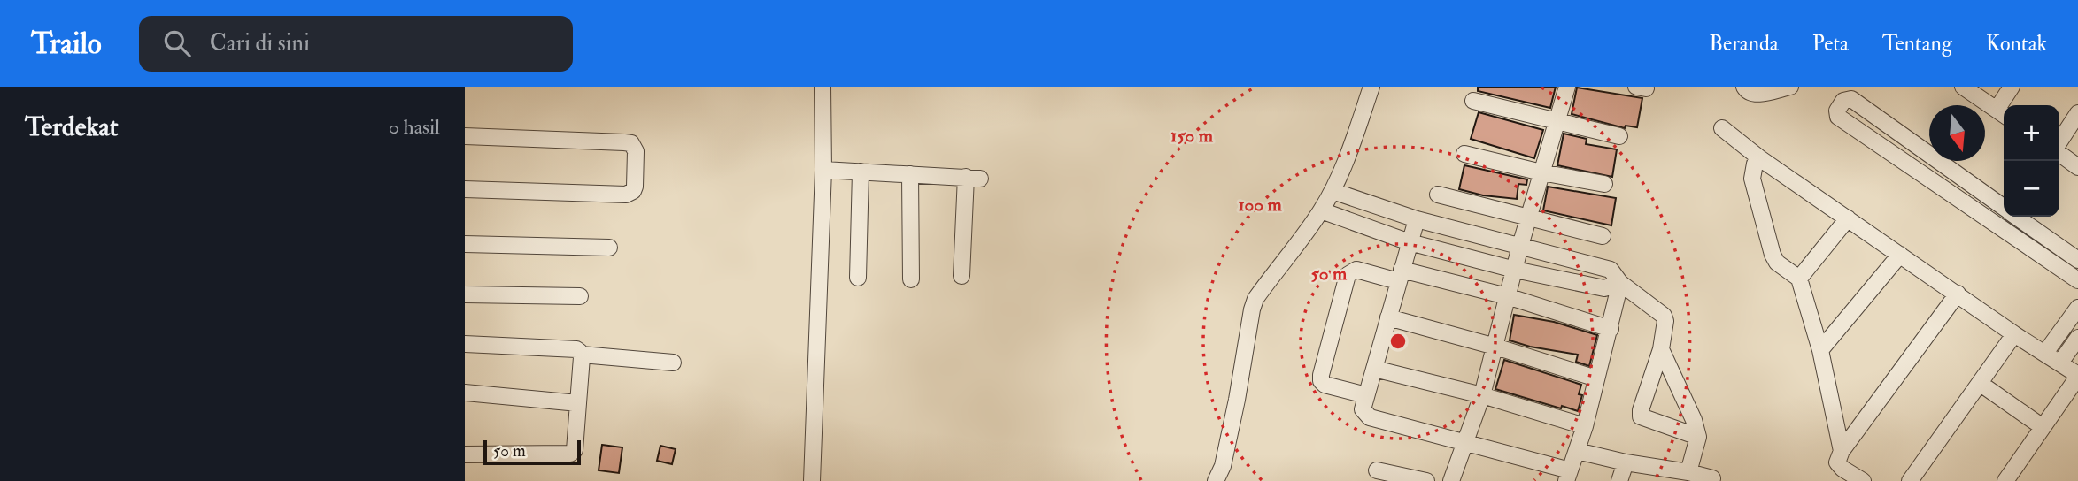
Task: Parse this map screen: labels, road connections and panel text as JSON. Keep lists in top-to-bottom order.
{
  "scale_bar": "50 m",
  "north": "bottom",
  "page": {
    "header": "Trailo",
    "search": "Cari di sini",
    "nav": [
      "Beranda",
      "Peta",
      "Tentang",
      "Kontak"
    ],
    "heading": ["Terdekat", "0 hasil"],
    "map_buttons": ["+", "−"],
    "scale": "50 m"
  },
  "rings": ["150 m", "100 m", "50 m"]
}
